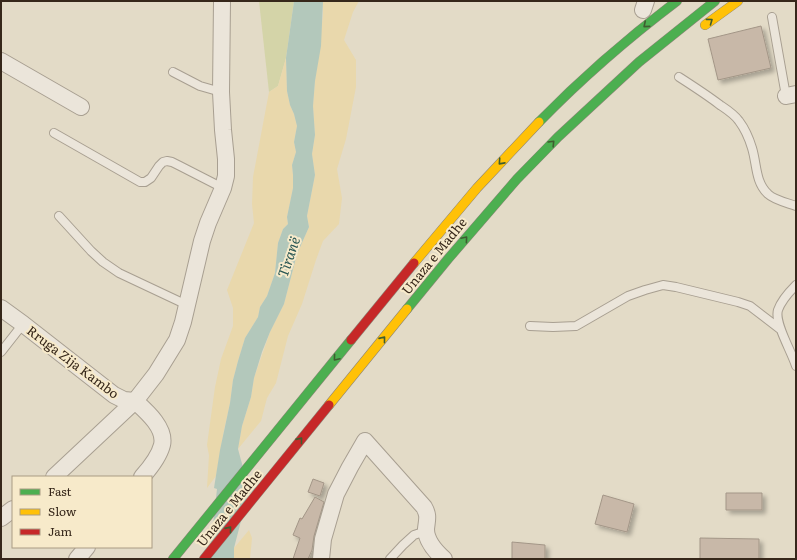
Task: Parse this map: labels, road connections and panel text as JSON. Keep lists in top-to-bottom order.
{
  "streets": {
    "highway": ["Unaza e Madhe"],
    "street": ["Rruga Zija Kambo"]
  },
  "water": ["Tiranë"],
  "legend": ["Fast", "Slow", "Jam"]
}
